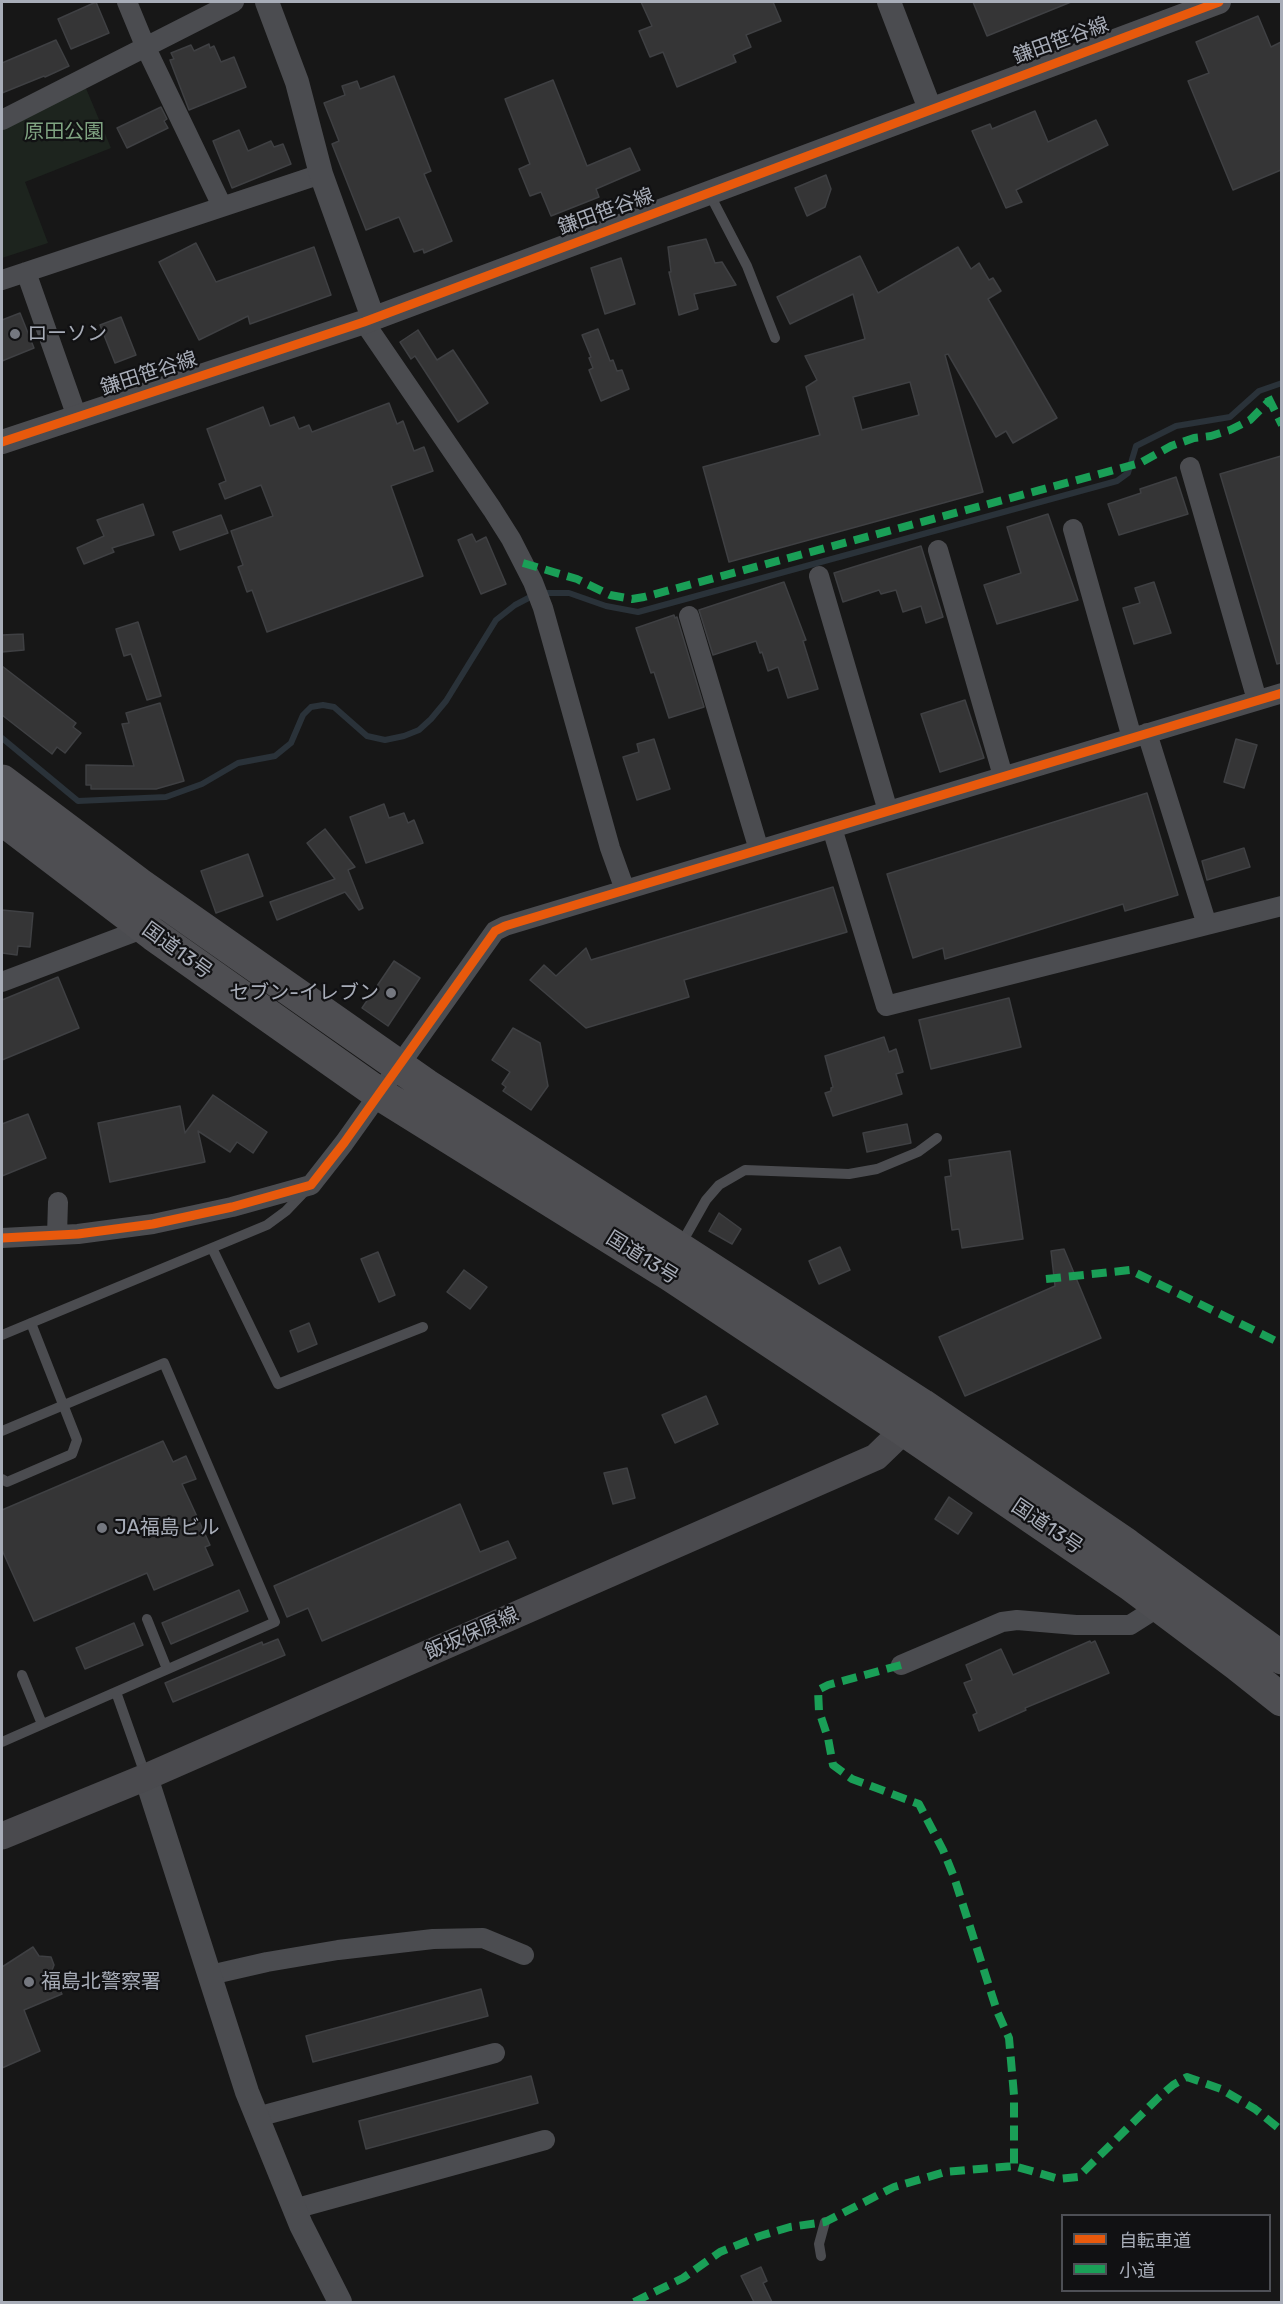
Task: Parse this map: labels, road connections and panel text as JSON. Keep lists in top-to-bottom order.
{
  "streets": {
    "highway": ["国道13号"],
    "main road": ["飯坂保原線"],
    "street": ["鎌田笹谷線"]
  },
  "crossings": [
    ["国道13号", "飯坂保原線"]
  ],
  "parks": ["原田公園"],
  "places": [
    "ローソン",
    "セブン-イレブン",
    "JA福島ビル",
    "福島北警察署"
  ],
  "legend": ["自転車道", "小道"]
}
